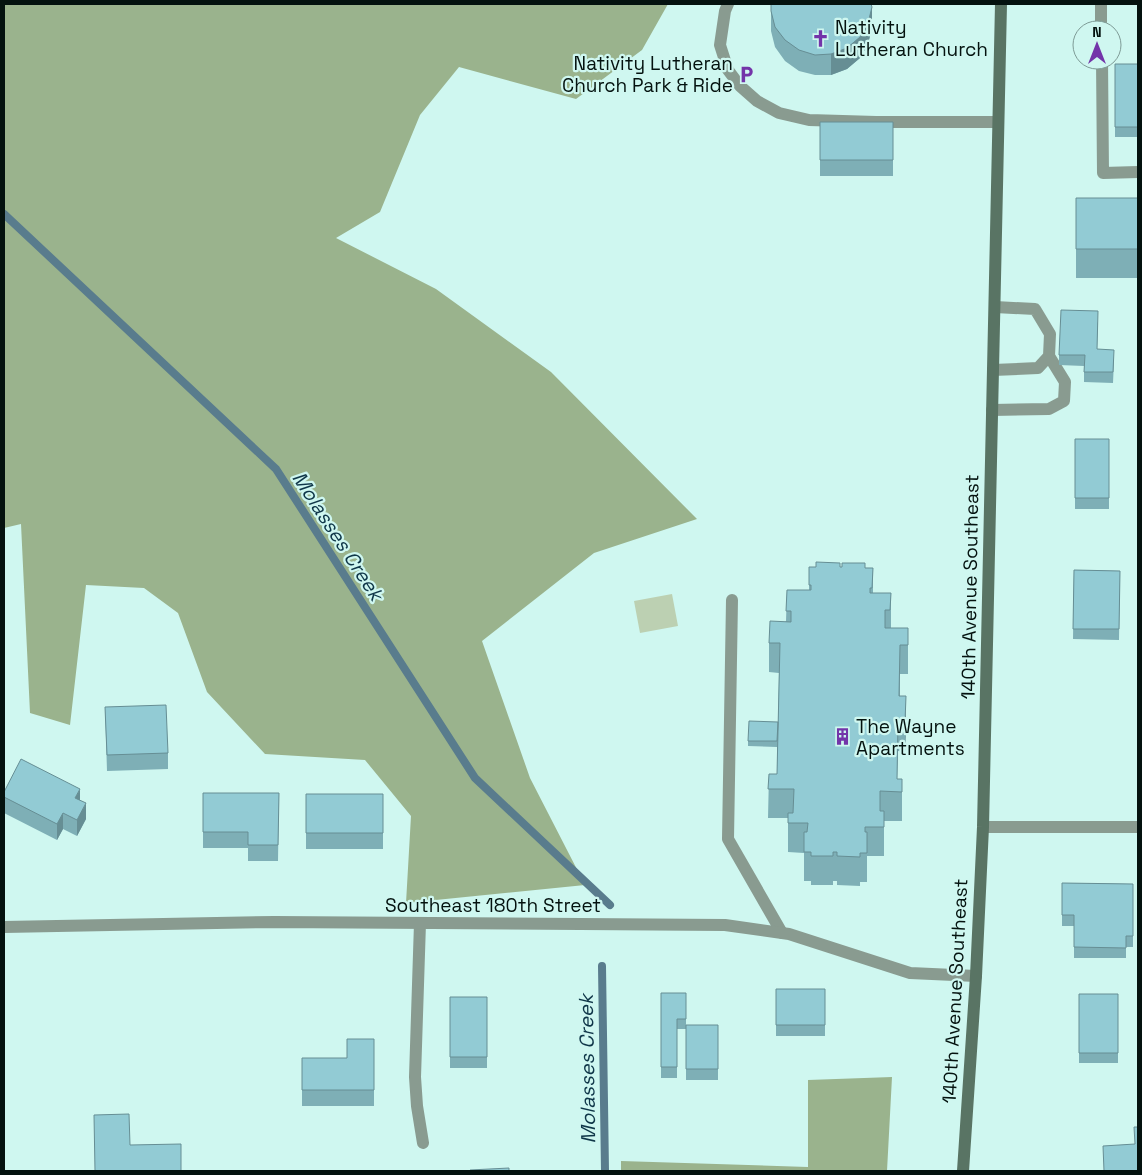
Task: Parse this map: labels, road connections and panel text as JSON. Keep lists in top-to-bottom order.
{
  "streets": {
    "main road": ["140th Avenue Southeast"],
    "street": ["Southeast 180th Street"]
  },
  "crossings": [
    ["140th Avenue Southeast", "Southeast 180th Street"]
  ],
  "water": ["Molasses Creek"],
  "places": {
    "church": ["Nativity Lutheran Church"],
    "parking": ["Nativity Lutheran Church Park & Ride"],
    "building": ["The Wayne Apartments"]
  },
  "north": "top"
}
